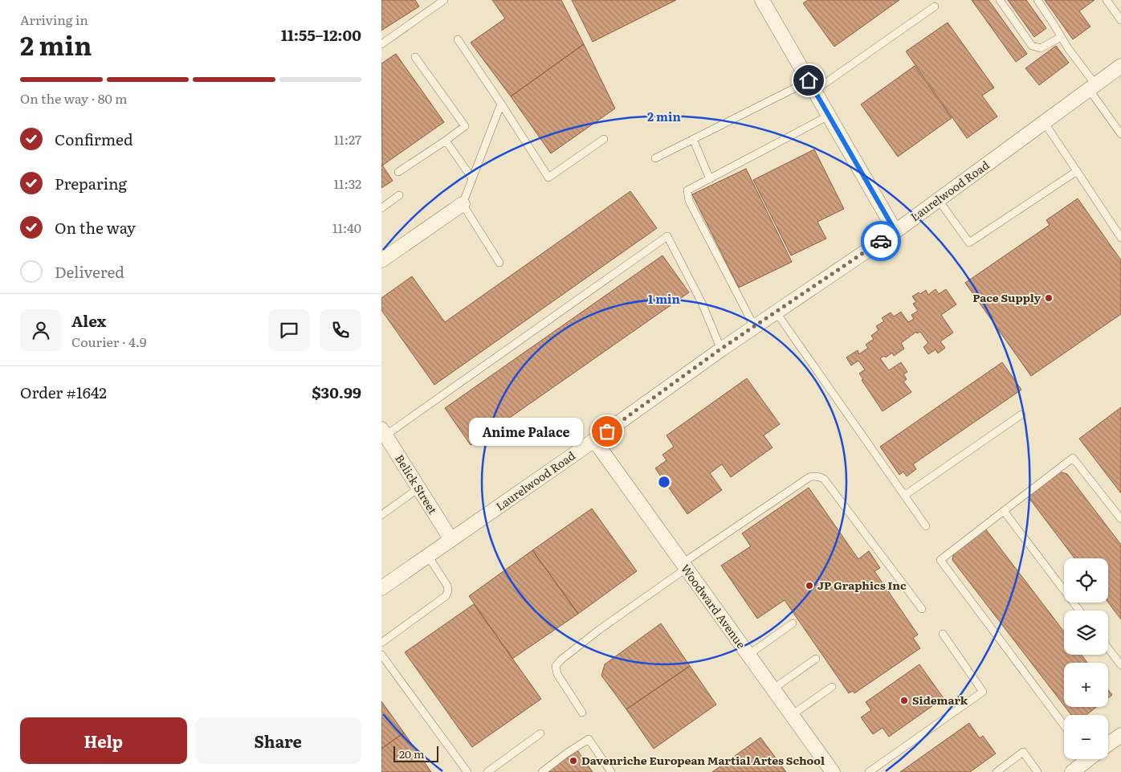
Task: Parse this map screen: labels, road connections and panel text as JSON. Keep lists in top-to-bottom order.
{
  "streets": {
    "street": ["Laurelwood Road", "Belick Street", "Woodward Avenue"]
  },
  "crossings": [
    ["Laurelwood Road", "Belick Street"],
    ["Laurelwood Road", "Woodward Avenue"]
  ],
  "places": [
    "Pace Supply",
    "Anime Palace",
    "JP Graphics Inc",
    "Sidemark",
    "Davenriche European Martial Artes School"
  ],
  "scale_bar": "20 m",
  "page": {
    "heading": ["2 min", "Arriving in", "11:55–12:00"],
    "panel": [
      "Alex",
      "Courier · 4.9",
      "Order #1642",
      "$30.99"
    ],
    "bar": "On the way · 80 m",
    "list": [
      ["Confirmed", "11:27"],
      ["Preparing", "11:32"],
      ["On the way", "11:40"],
      "Delivered"
    ],
    "bubble": "Anime Palace",
    "map_buttons": ["+", "−"],
    "buttons": ["Help", "Share"],
    "scale": "20 m"
  },
  "rings": ["2 min", "1 min"]
}
